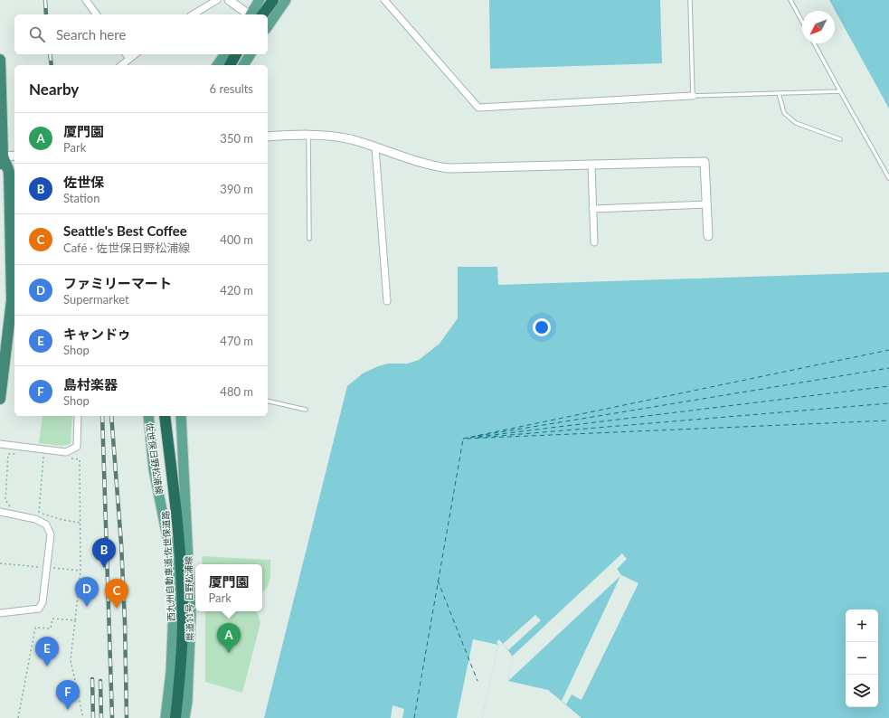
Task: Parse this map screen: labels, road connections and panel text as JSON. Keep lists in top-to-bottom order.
{
  "streets": {
    "highway": ["西九州自動車道;佐世保道路"],
    "main road": ["佐世保日野松浦線", "県道11号 日野松浦線"]
  },
  "north": "bottom left",
  "page": {
    "search": "Search here",
    "heading": ["Nearby", "6 results"],
    "list": [
      {
        "mark": "A",
        "name": "厦門園",
        "note": "Park",
        "value": "350 m"
      },
      {
        "mark": "B",
        "name": "佐世保",
        "note": "Station",
        "value": "390 m"
      },
      {
        "mark": "C",
        "name": "Seattle's Best Coffee",
        "note": "Café · 佐世保日野松浦線",
        "value": "400 m"
      },
      {
        "mark": "D",
        "name": "ファミリーマート",
        "note": "Supermarket",
        "value": "420 m"
      },
      {
        "mark": "E",
        "name": "キャンドゥ",
        "note": "Shop",
        "value": "470 m"
      },
      {
        "mark": "F",
        "name": "島村楽器",
        "note": "Shop",
        "value": "480 m"
      }
    ],
    "pins": [
      "B",
      "D",
      "C",
      "A",
      "E",
      "F"
    ],
    "popup": ["厦門園", "Park"],
    "map_buttons": ["+", "−"]
  }
}
